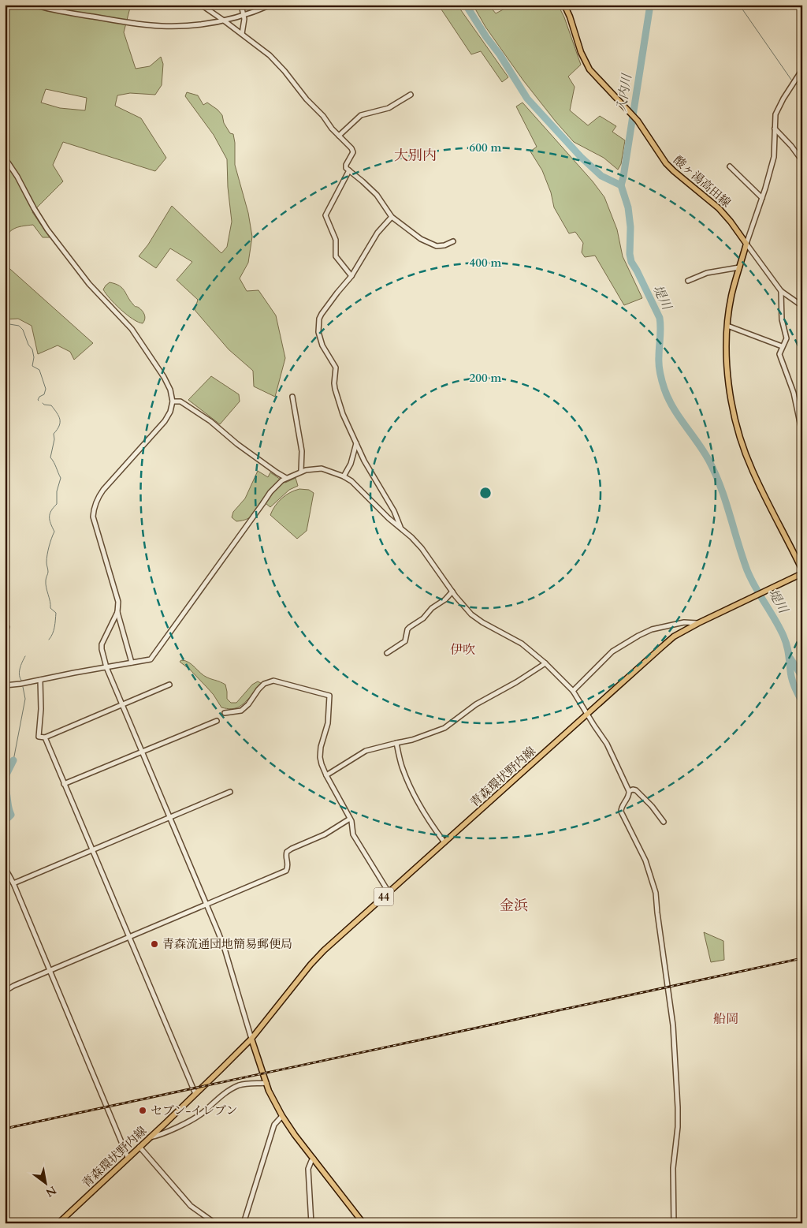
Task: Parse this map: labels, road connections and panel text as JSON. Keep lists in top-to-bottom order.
{
  "streets": {
    "main road": ["酸ヶ湯高田線", "青森環状野内線", "44"]
  },
  "districts": [
    "大別内",
    "伊吹",
    "金浜",
    "船岡"
  ],
  "water": ["入内川", "堤川"],
  "places": ["青森流通団地簡易郵便局", "セブン-イレブン"],
  "north": "bottom right",
  "rings": ["600 m", "400 m", "200 m"]
}
